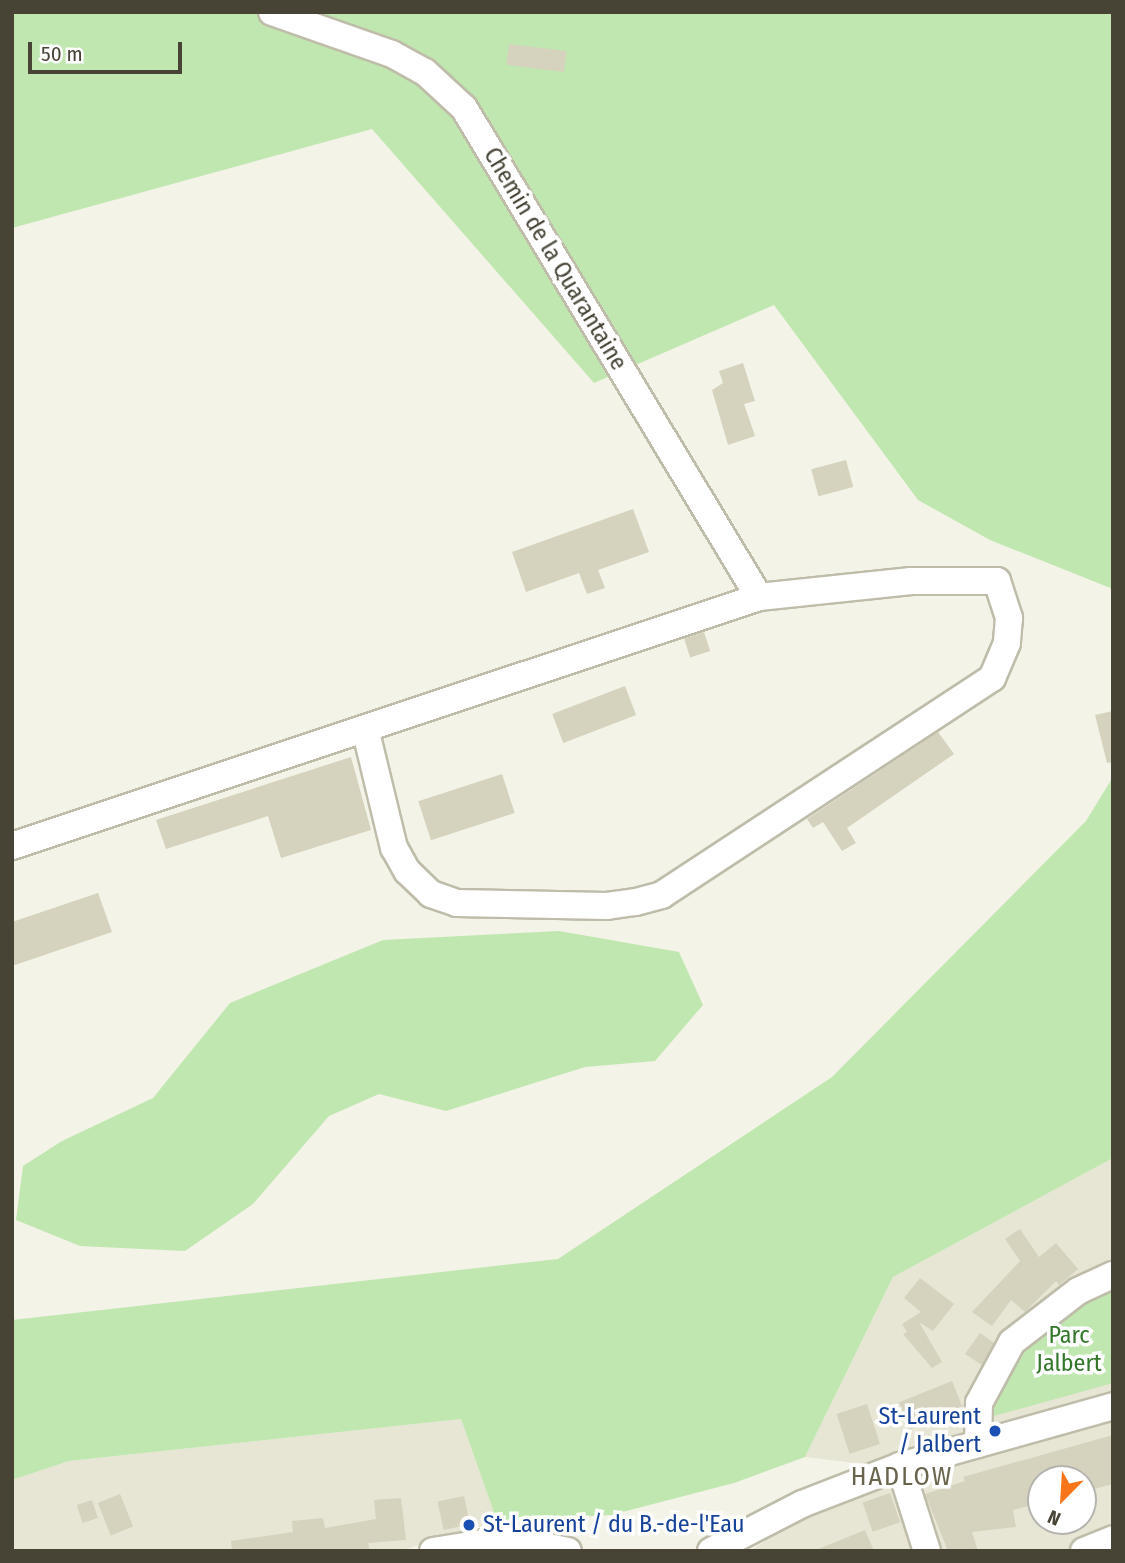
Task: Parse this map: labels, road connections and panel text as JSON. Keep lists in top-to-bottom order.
{
  "streets": {
    "street": ["Chemin de la Quarantaine"]
  },
  "districts": ["HADLOW"],
  "parks": ["Parc Jalbert"],
  "places": ["St-Laurent / Jalbert", "St-Laurent / du B.-de-l'Eau"],
  "scale_bar": "50 m",
  "north": "bottom left"
}
